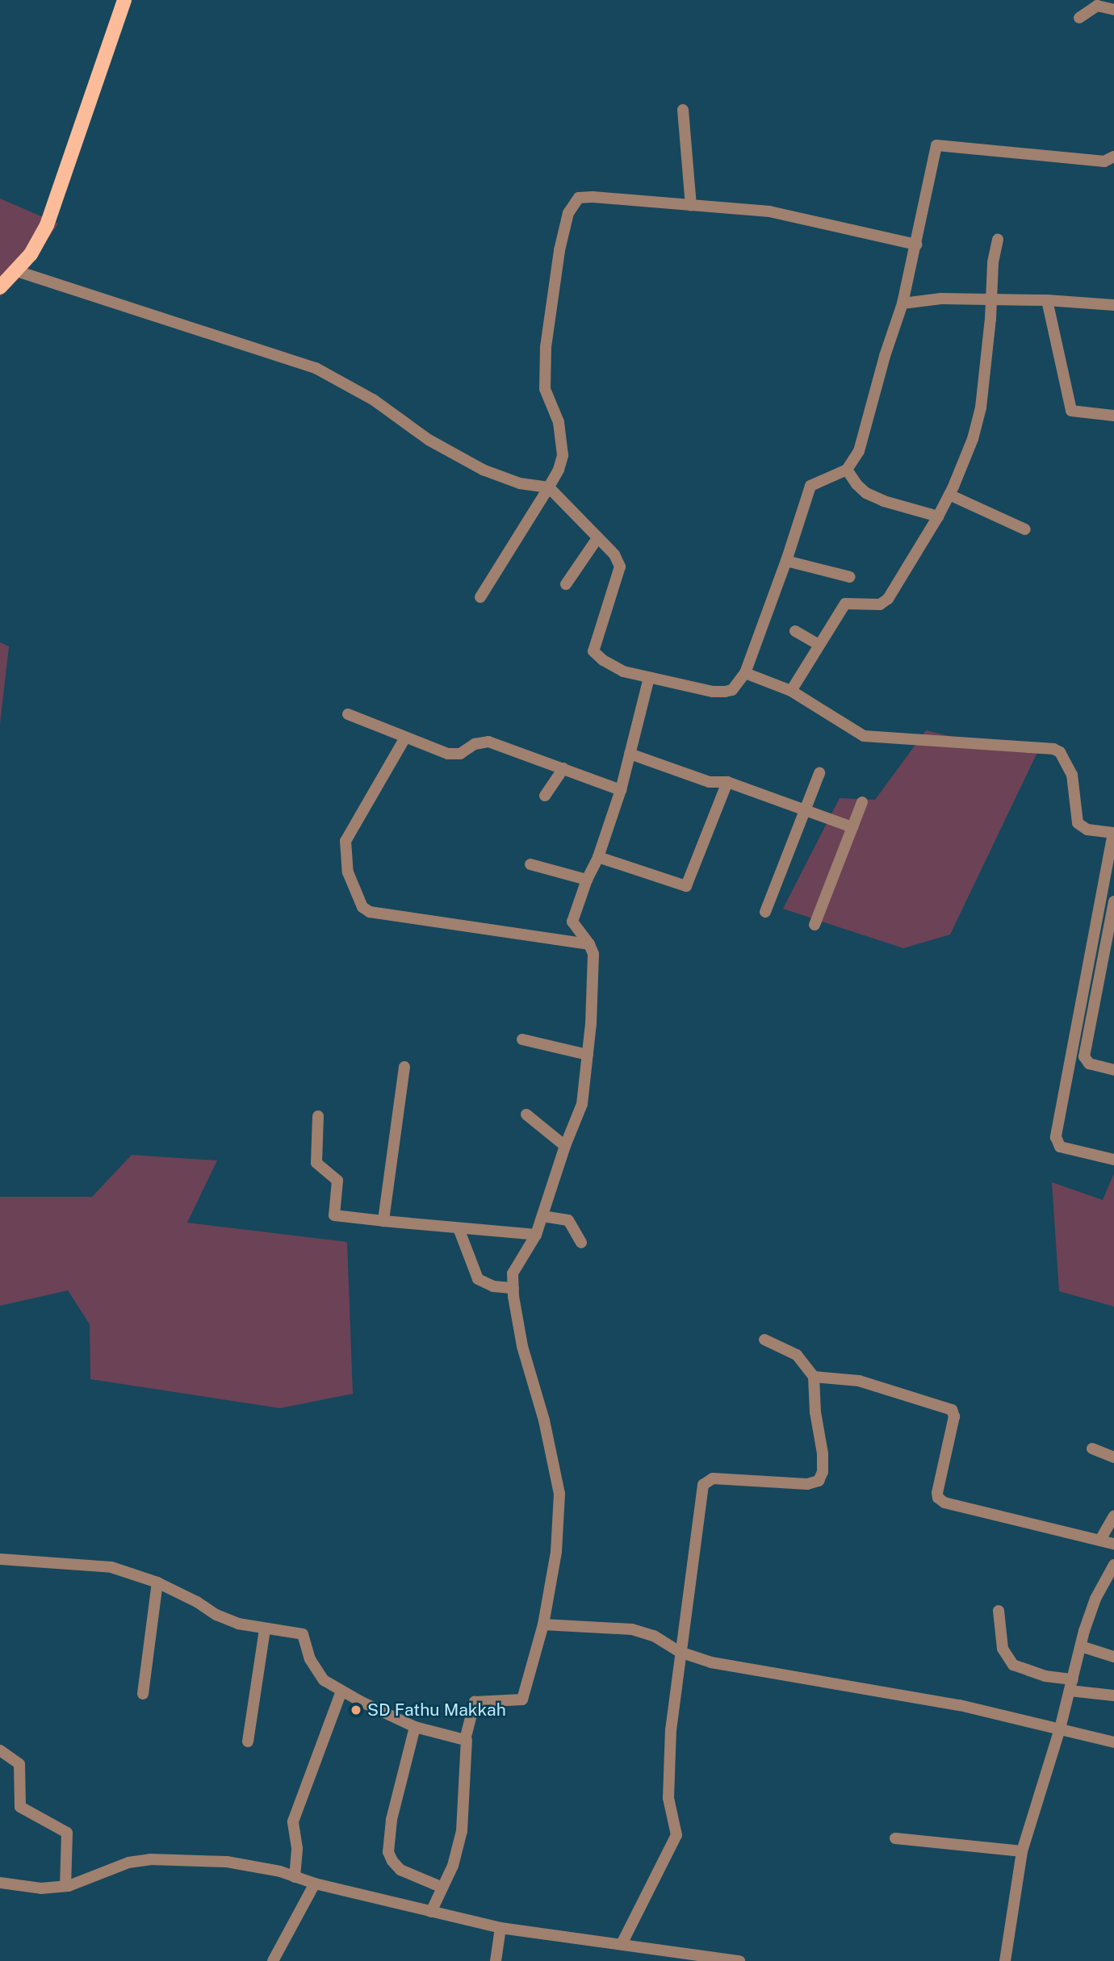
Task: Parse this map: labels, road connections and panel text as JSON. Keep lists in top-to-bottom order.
{
  "places": ["SD Fathu Makkah"]
}
